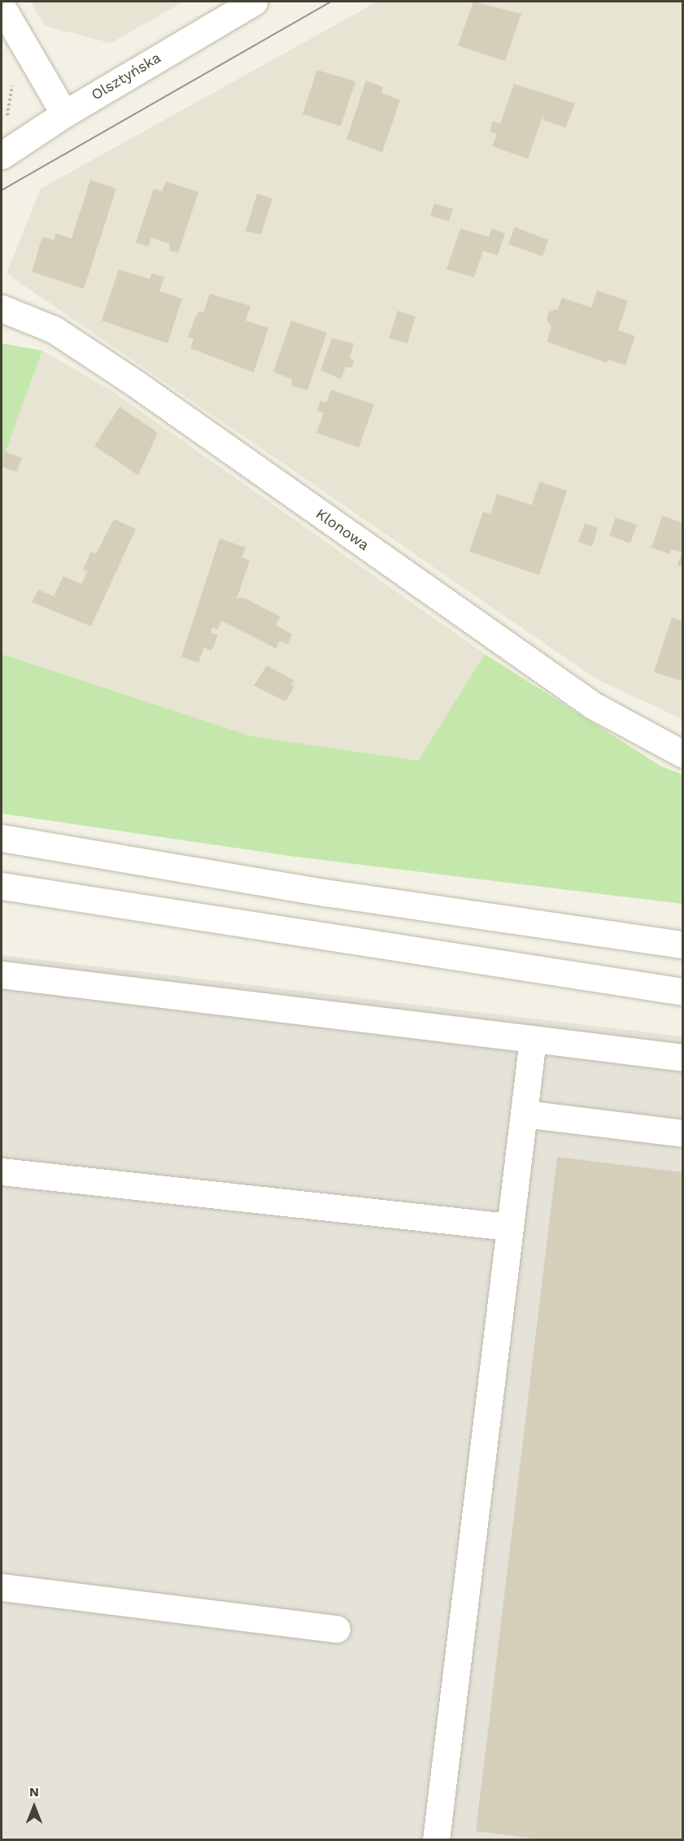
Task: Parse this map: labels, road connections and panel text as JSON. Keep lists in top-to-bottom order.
{
  "streets": {
    "street": ["Olsztyńska", "Klonowa"]
  },
  "north": "top"
}
